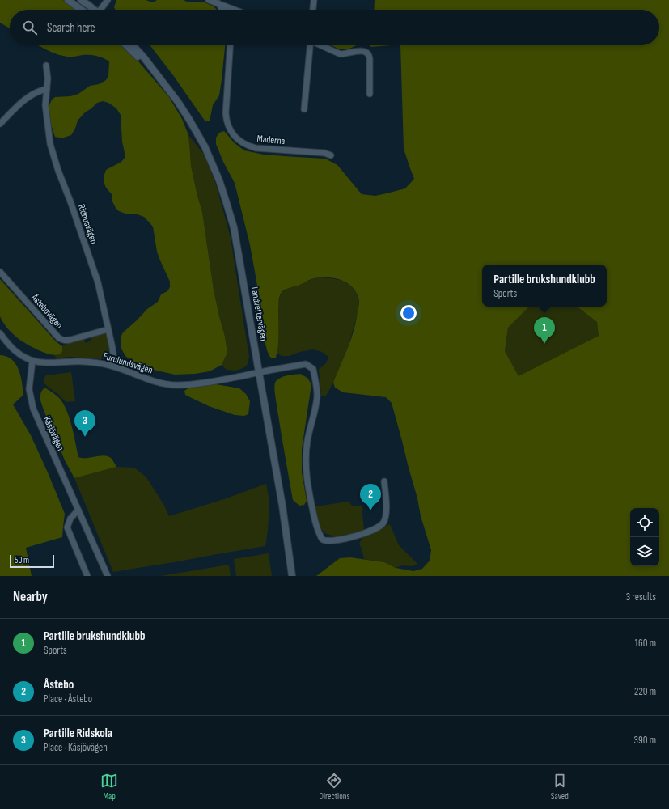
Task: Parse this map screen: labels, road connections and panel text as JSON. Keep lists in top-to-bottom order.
{
  "streets": {
    "street": [
      "Maderna",
      "Ridhusvägen",
      "Åstebovägen",
      "Landvettervägen",
      "Furulundsvägen",
      "Kåsjövägen"
    ]
  },
  "crossings": [
    ["Ridhusvägen", "Åstebovägen"],
    ["Ridhusvägen", "Furulundsvägen"],
    ["Landvettervägen", "Furulundsvägen"],
    ["Furulundsvägen", "Kåsjövägen"]
  ],
  "scale_bar": "50 m",
  "page": {
    "search": "Search here",
    "popup": ["Partille brukshundklubb", "Sports"],
    "pins": ["1", "3", "2"],
    "scale": "50 m",
    "heading": ["Nearby", "3 results"],
    "list": [
      {
        "mark": "1",
        "name": "Partille brukshundklubb",
        "note": "Sports",
        "value": "160 m"
      },
      {
        "mark": "2",
        "name": "Åstebo",
        "note": "Place · Åstebo",
        "value": "220 m"
      },
      {
        "mark": "3",
        "name": "Partille Ridskola",
        "note": "Place · Kåsjövägen",
        "value": "390 m"
      }
    ],
    "nav": ["Map", "Directions", "Saved"]
  }
}
